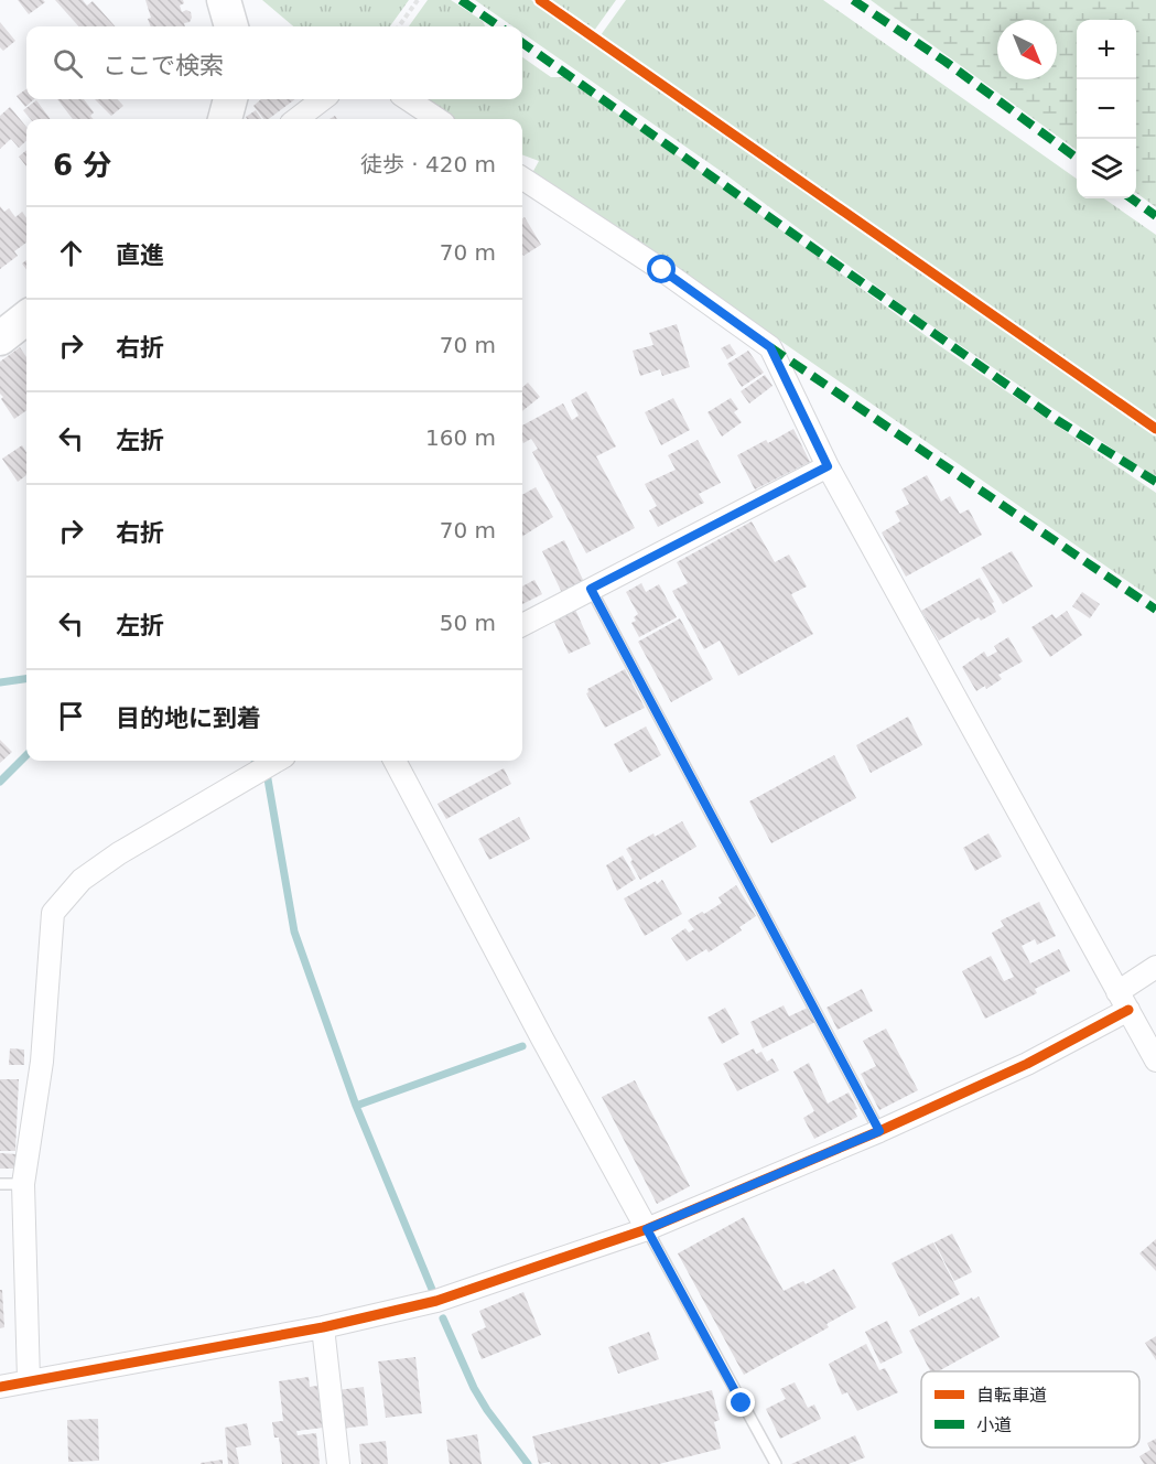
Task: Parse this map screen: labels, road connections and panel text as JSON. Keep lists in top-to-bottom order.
{
  "legend": ["自転車道", "小道"],
  "north": "bottom right",
  "page": {
    "map_buttons": ["+", "−"],
    "search": "ここで検索",
    "heading": ["6 分", "徒歩 · 420 m"],
    "list": [
      ["直進", "70 m"],
      ["右折", "70 m"],
      ["左折", "160 m"],
      ["右折", "70 m"],
      ["左折", "50 m"],
      "目的地に到着"
    ]
  }
}
